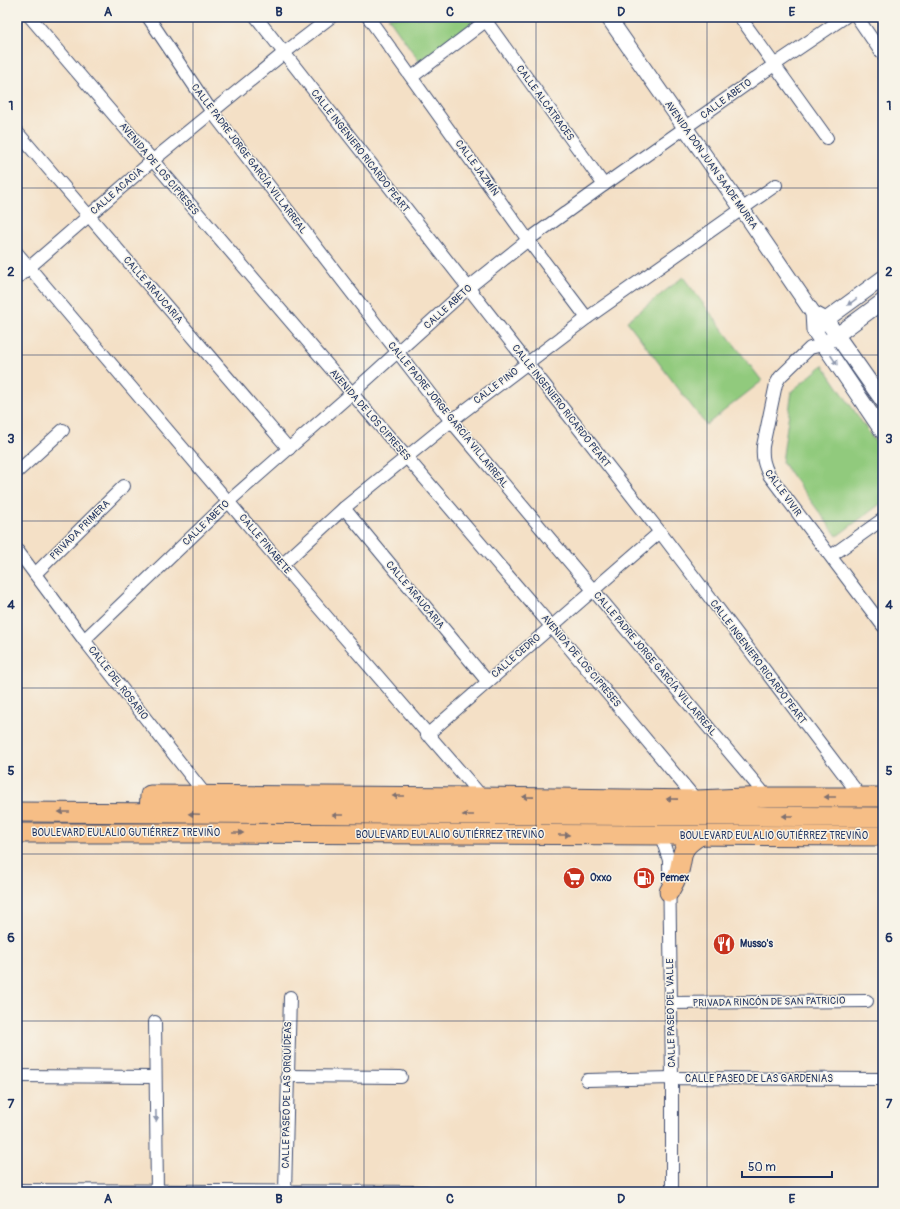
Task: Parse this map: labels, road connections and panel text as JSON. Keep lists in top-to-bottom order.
{
  "streets": {
    "main road": ["BOULEVARD EULALIO GUTIÉRREZ TREVIÑO"],
    "street": [
      "CALLE ABETO",
      "CALLE ALCATRACES",
      "CALLE INGENIERO RICARDO PEART",
      "CALLE PADRE JORGE GARCÍA VILLARREAL",
      "AVENIDA DON JUAN SAADE MURRA",
      "CALLE JAZMÍN",
      "AVENIDA DE LOS CIPRESES",
      "CALLE ACACIA",
      "CALLE ARAUCARIA",
      "CALLE PINO",
      "CALLE VIVIR",
      "PRIVADA PRIMERA",
      "CALLE PINABETE",
      "CALLE CEDRO",
      "CALLE DEL ROSARIO",
      "PRIVADA RINCÓN DE SAN PATRICIO",
      "CALLE PASEO DEL VALLE",
      "CALLE PASEO DE LAS GARDENIAS",
      "CALLE PASEO DE LAS ORQUÍDEAS"
    ]
  },
  "crossings": [
    ["CALLE ABETO", "CALLE ALCATRACES"],
    ["CALLE ABETO", "CALLE INGENIERO RICARDO PEART"],
    ["CALLE ABETO", "CALLE PADRE JORGE GARCÍA VILLARREAL"],
    ["CALLE ABETO", "AVENIDA DON JUAN SAADE MURRA"],
    ["CALLE ABETO", "CALLE JAZMÍN"],
    ["CALLE ABETO", "AVENIDA DE LOS CIPRESES"],
    ["CALLE ABETO", "CALLE ARAUCARIA"],
    ["CALLE ABETO", "CALLE PINABETE"],
    ["CALLE ABETO", "CALLE DEL ROSARIO"],
    ["CALLE INGENIERO RICARDO PEART", "CALLE ACACIA"],
    ["CALLE INGENIERO RICARDO PEART", "CALLE PINO"],
    ["CALLE INGENIERO RICARDO PEART", "CALLE CEDRO"],
    ["CALLE INGENIERO RICARDO PEART", "BOULEVARD EULALIO GUTIÉRREZ TREVIÑO"],
    ["CALLE PADRE JORGE GARCÍA VILLARREAL", "CALLE ACACIA"],
    ["CALLE PADRE JORGE GARCÍA VILLARREAL", "CALLE PINO"],
    ["CALLE PADRE JORGE GARCÍA VILLARREAL", "CALLE CEDRO"],
    ["CALLE PADRE JORGE GARCÍA VILLARREAL", "BOULEVARD EULALIO GUTIÉRREZ TREVIÑO"],
    ["AVENIDA DON JUAN SAADE MURRA", "CALLE PINO"],
    ["CALLE JAZMÍN", "CALLE PINO"],
    ["AVENIDA DE LOS CIPRESES", "CALLE ACACIA"],
    ["AVENIDA DE LOS CIPRESES", "CALLE PINO"],
    ["AVENIDA DE LOS CIPRESES", "CALLE CEDRO"],
    ["AVENIDA DE LOS CIPRESES", "BOULEVARD EULALIO GUTIÉRREZ TREVIÑO"],
    ["CALLE ACACIA", "CALLE ARAUCARIA"],
    ["CALLE ACACIA", "CALLE PINABETE"],
    ["CALLE ARAUCARIA", "CALLE PINO"],
    ["CALLE ARAUCARIA", "CALLE CEDRO"],
    ["CALLE PINO", "CALLE PINABETE"],
    ["PRIVADA PRIMERA", "CALLE DEL ROSARIO"],
    ["CALLE PINABETE", "CALLE CEDRO"],
    ["CALLE PINABETE", "BOULEVARD EULALIO GUTIÉRREZ TREVIÑO"],
    ["CALLE DEL ROSARIO", "BOULEVARD EULALIO GUTIÉRREZ TREVIÑO"],
    ["BOULEVARD EULALIO GUTIÉRREZ TREVIÑO", "CALLE PASEO DEL VALLE"],
    ["PRIVADA RINCÓN DE SAN PATRICIO", "CALLE PASEO DEL VALLE"],
    ["CALLE PASEO DEL VALLE", "CALLE PASEO DE LAS GARDENIAS"]
  ],
  "places": {
    "supermarket": ["Oxxo"],
    "fuel station": ["Pemex"],
    "restaurant": ["Musso's"]
  },
  "scale_bar": "50 m",
  "grid": {
    "columns": [
      "A",
      "B",
      "C",
      "D",
      "E"
    ],
    "rows": [
      "1",
      "2",
      "3",
      "4",
      "5",
      "6",
      "7"
    ]
  }
}
